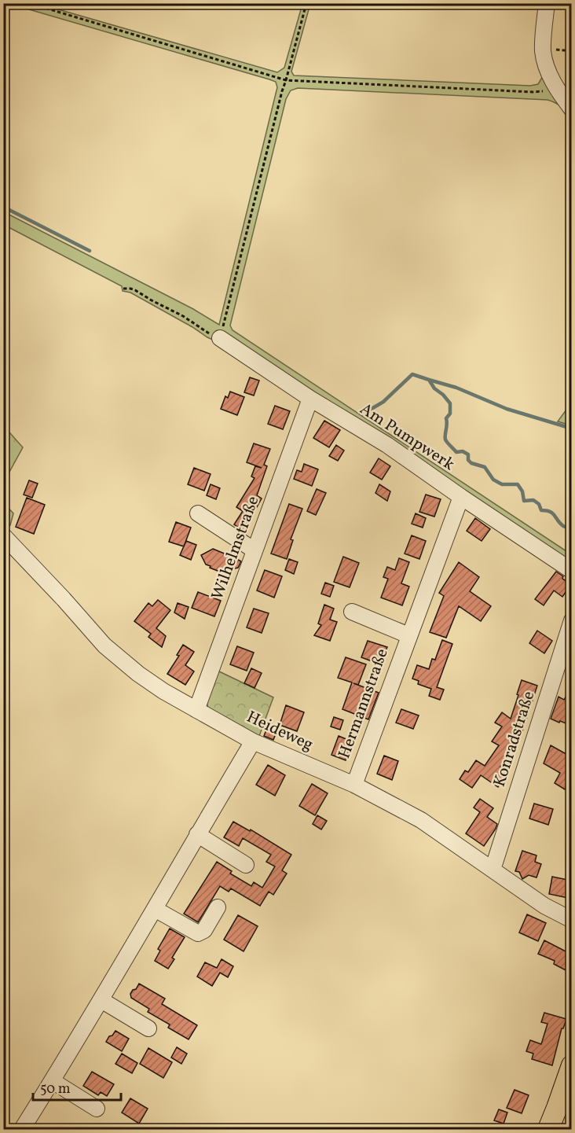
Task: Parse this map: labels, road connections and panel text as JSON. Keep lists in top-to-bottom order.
{
  "streets": {
    "street": [
      "Am Pumpwerk",
      "Wilhelmstraße",
      "Hermannstraße",
      "Heideweg",
      "Konradstraße"
    ]
  },
  "crossings": [
    ["Am Pumpwerk", "Wilhelmstraße"],
    ["Am Pumpwerk", "Hermannstraße"],
    ["Wilhelmstraße", "Heideweg"],
    ["Hermannstraße", "Heideweg"],
    ["Heideweg", "Konradstraße"]
  ],
  "scale_bar": "50 m"
}
